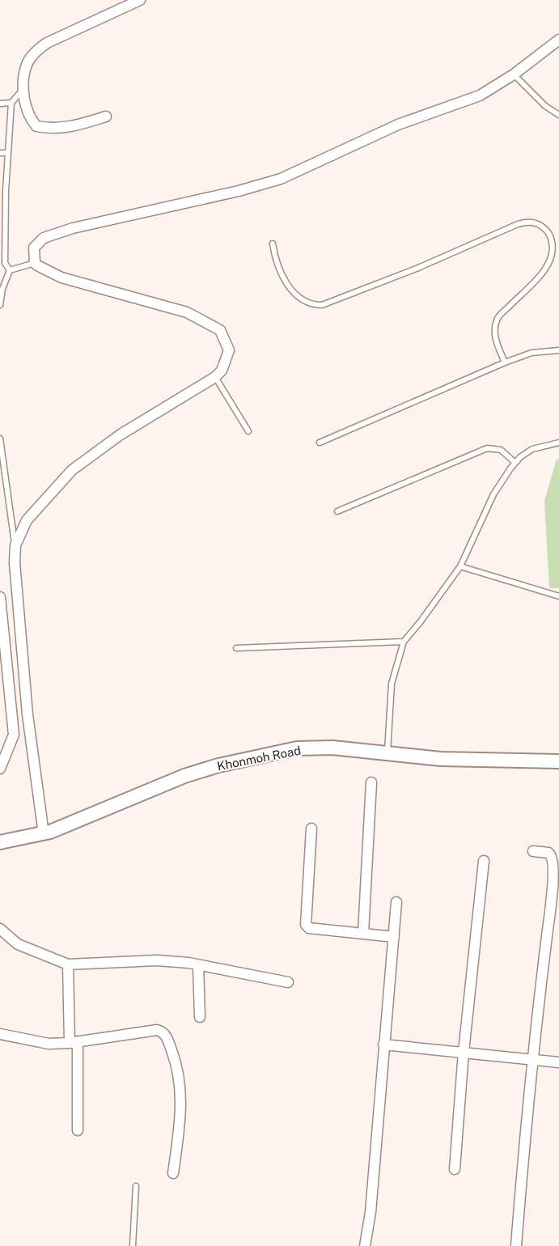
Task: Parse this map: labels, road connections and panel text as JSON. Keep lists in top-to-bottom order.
{
  "streets": {
    "main road": ["Khonmoh Road"]
  }
}
